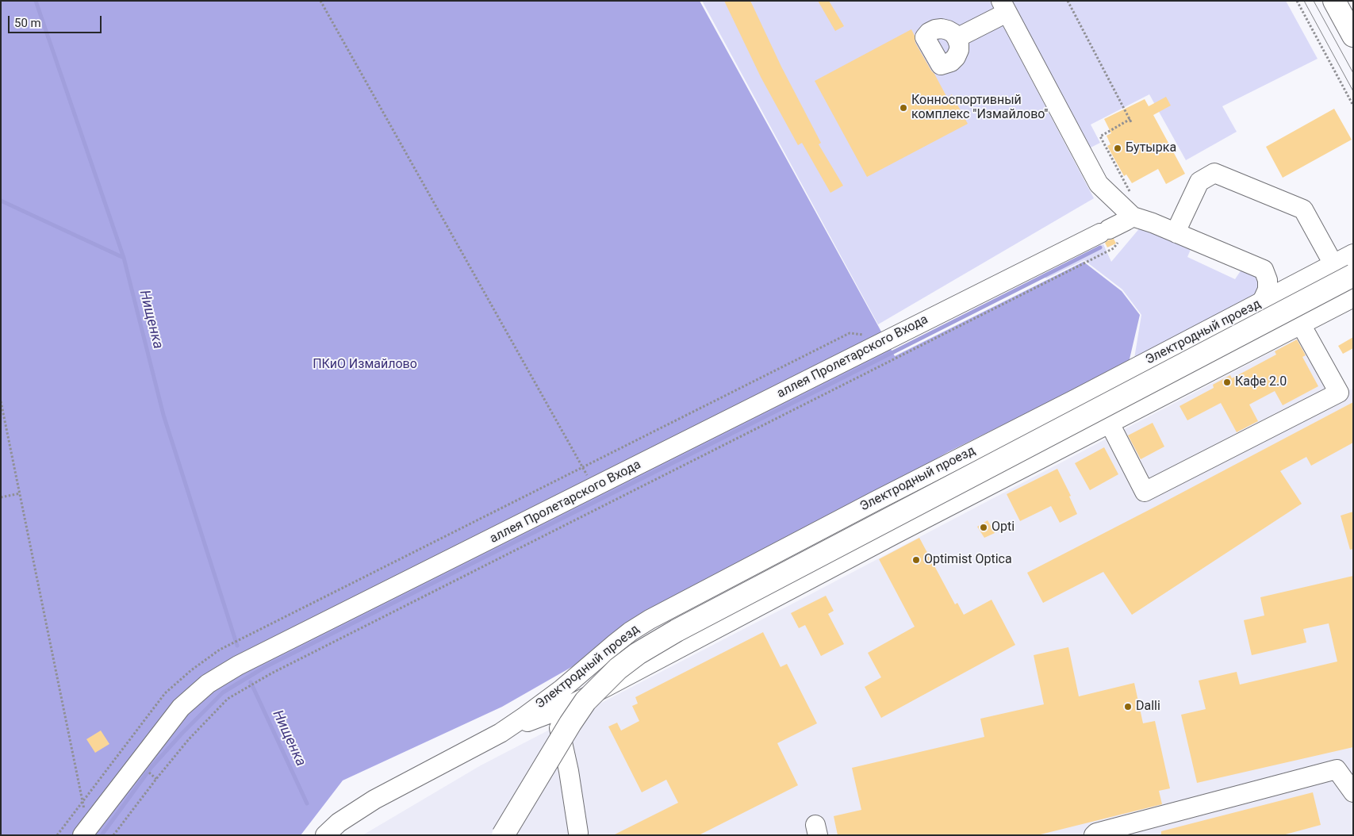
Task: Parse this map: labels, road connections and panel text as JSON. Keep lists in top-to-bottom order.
{
  "streets": {
    "street": ["Электродный проезд", "аллея Пролетарского Входа"]
  },
  "water": ["Нищенка"],
  "parks": ["ПКиО Измайлово"],
  "places": [
    "Конноспортивный комплекс \"Измайлово\"",
    "Бутырка",
    "Кафе 2.0",
    "Opti",
    "Optimist Optica",
    "Dalli"
  ],
  "scale_bar": "50 m"
}
